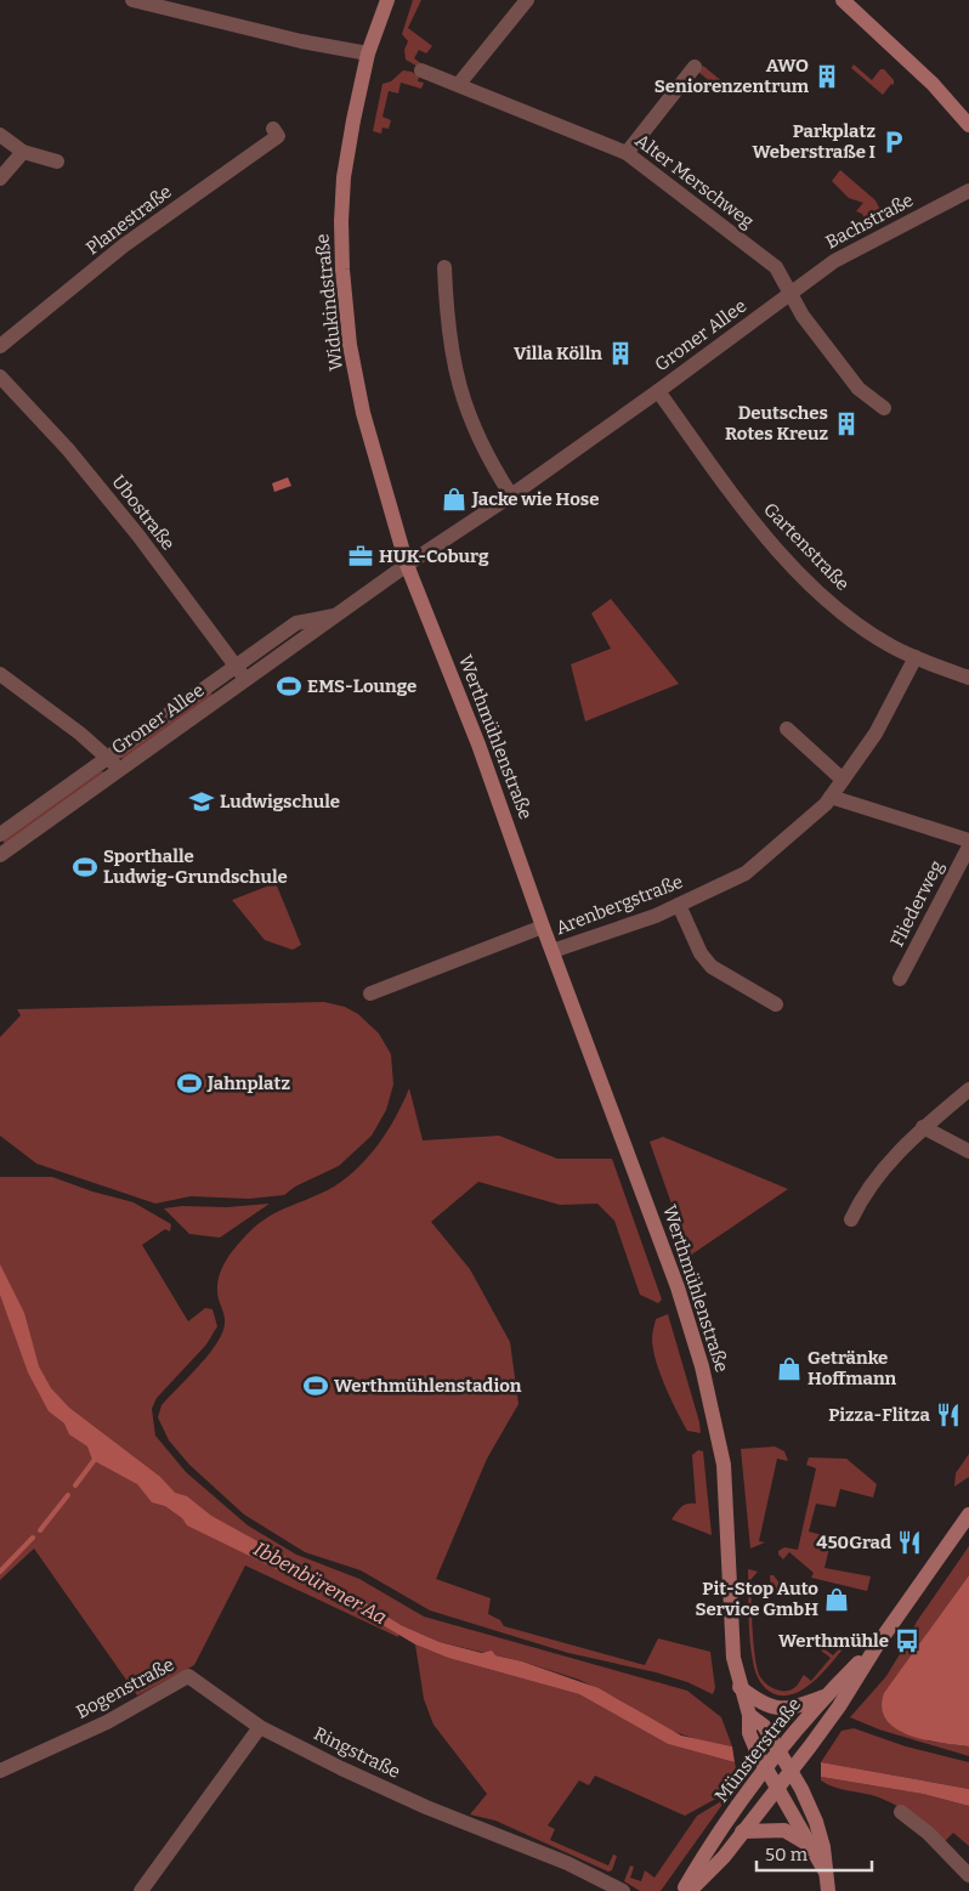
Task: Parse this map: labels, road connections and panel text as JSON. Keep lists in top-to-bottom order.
{
  "streets": {
    "main road": ["Widukindstraße", "Werthmühlenstraße", "Münsterstraße"],
    "street": [
      "Alter Merschweg",
      "Planestraße",
      "Bachstraße",
      "Groner Allee",
      "Ubostraße",
      "Gartenstraße",
      "Fliederweg",
      "Arenbergstraße",
      "Bogenstraße",
      "Ringstraße"
    ]
  },
  "crossings": [
    ["Alter Merschweg", "Bachstraße"],
    ["Alter Merschweg", "Groner Allee"],
    ["Bachstraße", "Groner Allee"],
    ["Widukindstraße", "Groner Allee"],
    ["Widukindstraße", "Werthmühlenstraße"],
    ["Groner Allee", "Ubostraße"],
    ["Groner Allee", "Gartenstraße"],
    ["Groner Allee", "Werthmühlenstraße"],
    ["Gartenstraße", "Arenbergstraße"],
    ["Werthmühlenstraße", "Arenbergstraße"],
    ["Werthmühlenstraße", "Münsterstraße"],
    ["Bogenstraße", "Ringstraße"]
  ],
  "water": ["Ibbenbürener Aa"],
  "places": {
    "building": ["AWO Seniorenzentrum", "Villa Kölln", "Deutsches Rotes Kreuz"],
    "parking": ["Parkplatz Weberstraße I"],
    "shop": ["Jacke wie Hose", "Getränke Hoffmann", "Pit-Stop Auto Service GmbH"],
    "office": ["HUK-Coburg"],
    "sports": [
      "EMS-Lounge",
      "Sporthalle Ludwig-Grundschule",
      "Jahnplatz",
      "Werthmühlenstadion"
    ],
    "school or university": ["Ludwigschule"],
    "restaurant": ["Pizza-Flitza", "450Grad"],
    "bus stop": ["Werthmühle"]
  },
  "scale_bar": "50 m"
}
